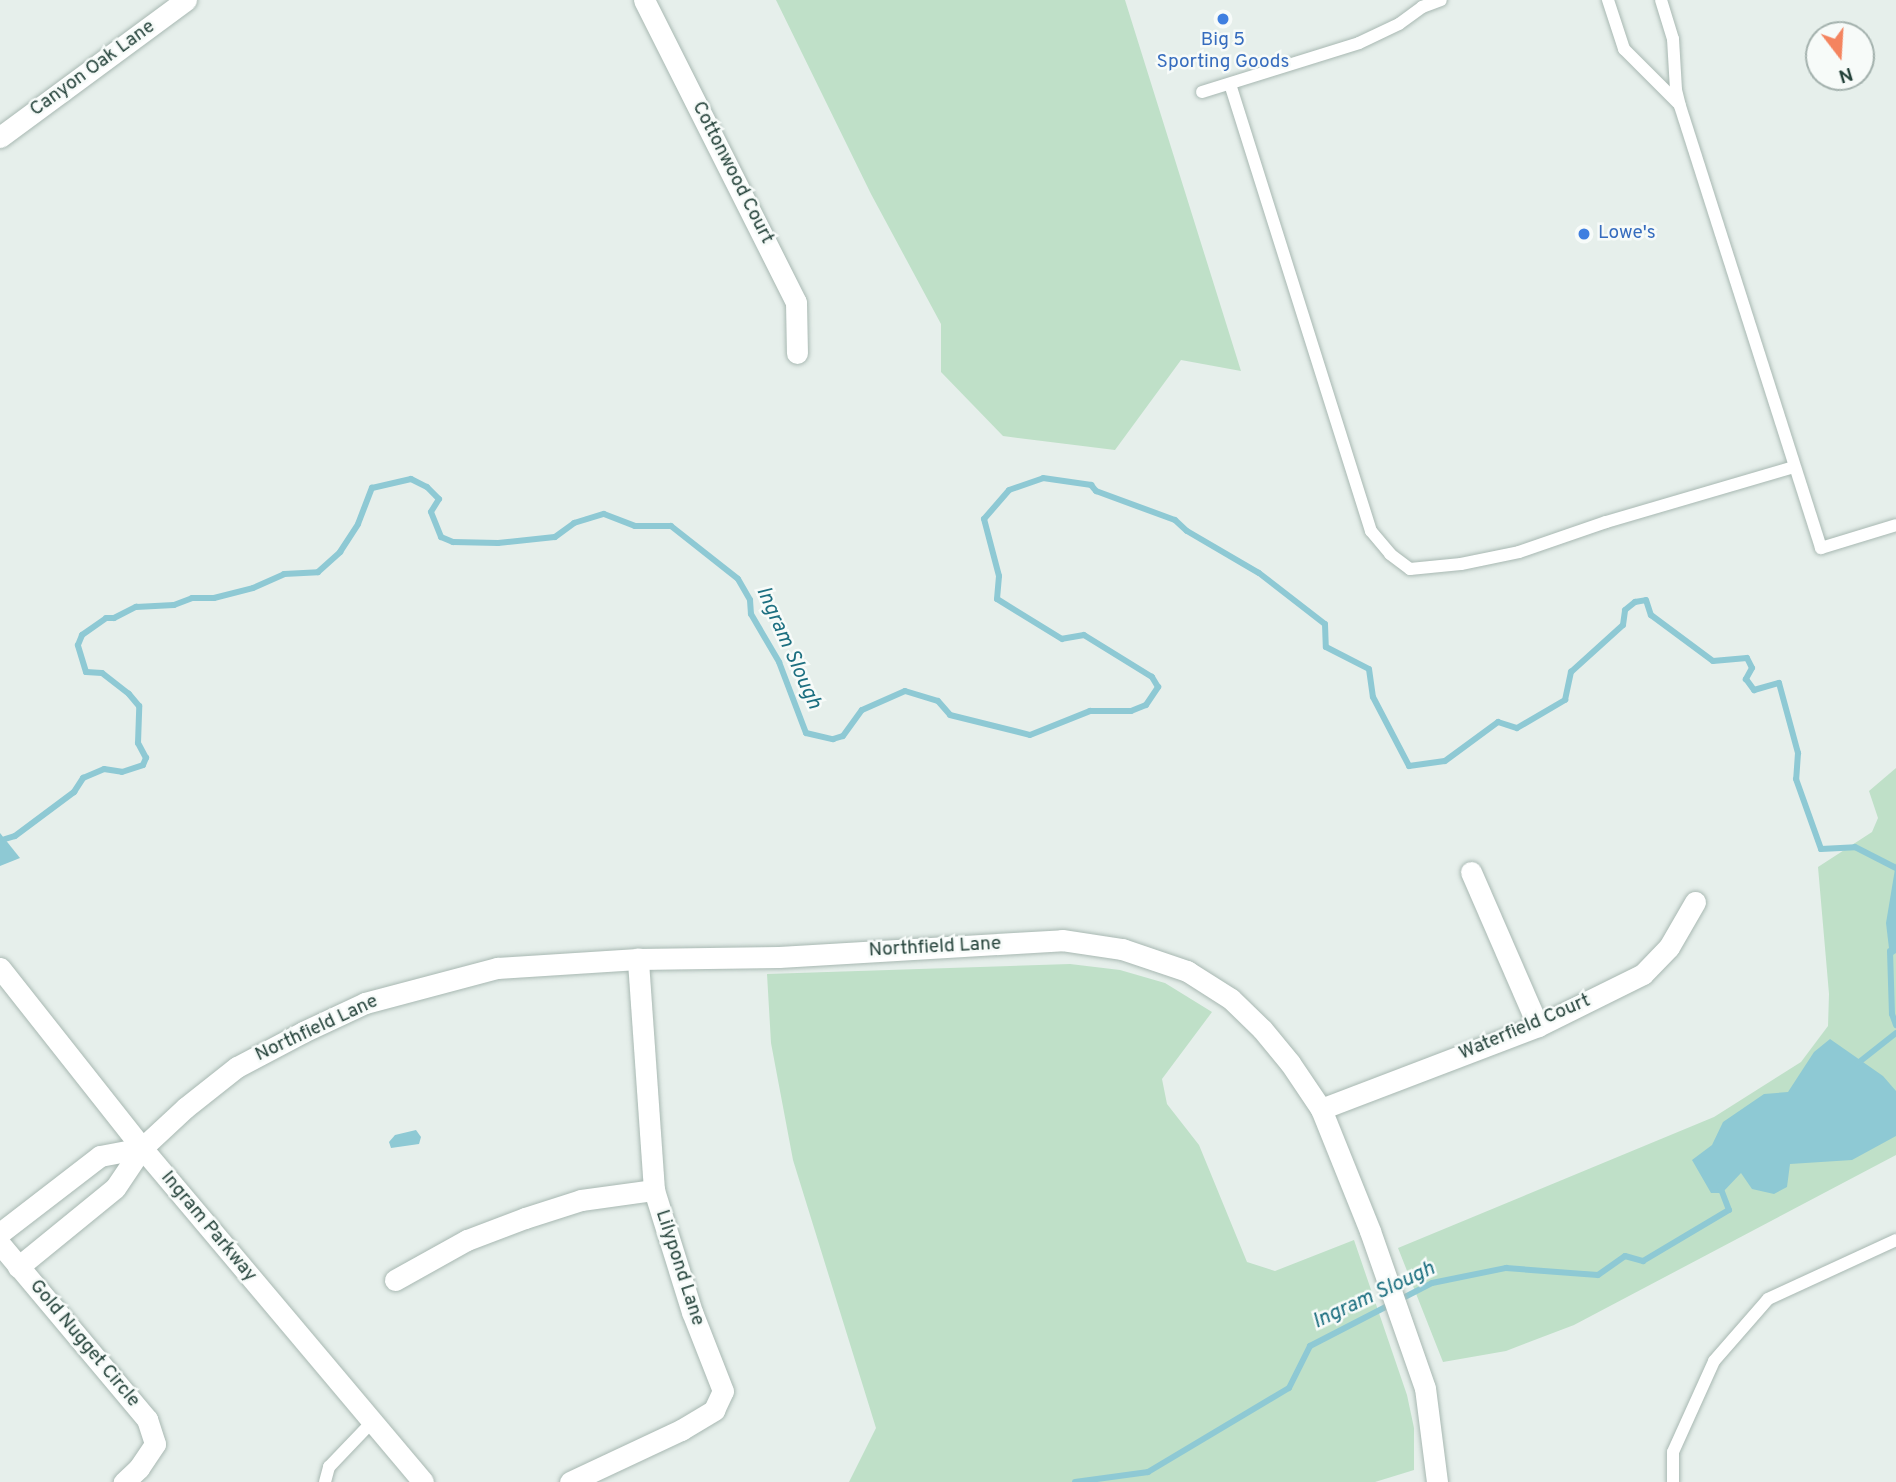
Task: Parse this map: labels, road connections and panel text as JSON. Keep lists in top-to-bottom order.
{
  "streets": {
    "street": [
      "Canyon Oak Lane",
      "Cottonwood Court",
      "Northfield Lane",
      "Waterfield Court",
      "Ingram Parkway",
      "Lilypond Lane",
      "Gold Nugget Circle"
    ]
  },
  "crossings": [
    ["Northfield Lane", "Waterfield Court"],
    ["Northfield Lane", "Ingram Parkway"],
    ["Northfield Lane", "Lilypond Lane"],
    ["Northfield Lane", "Gold Nugget Circle"]
  ],
  "water": ["Ingram Slough"],
  "places": ["Big 5 Sporting Goods", "Lowe's"],
  "north": "bottom"
}
